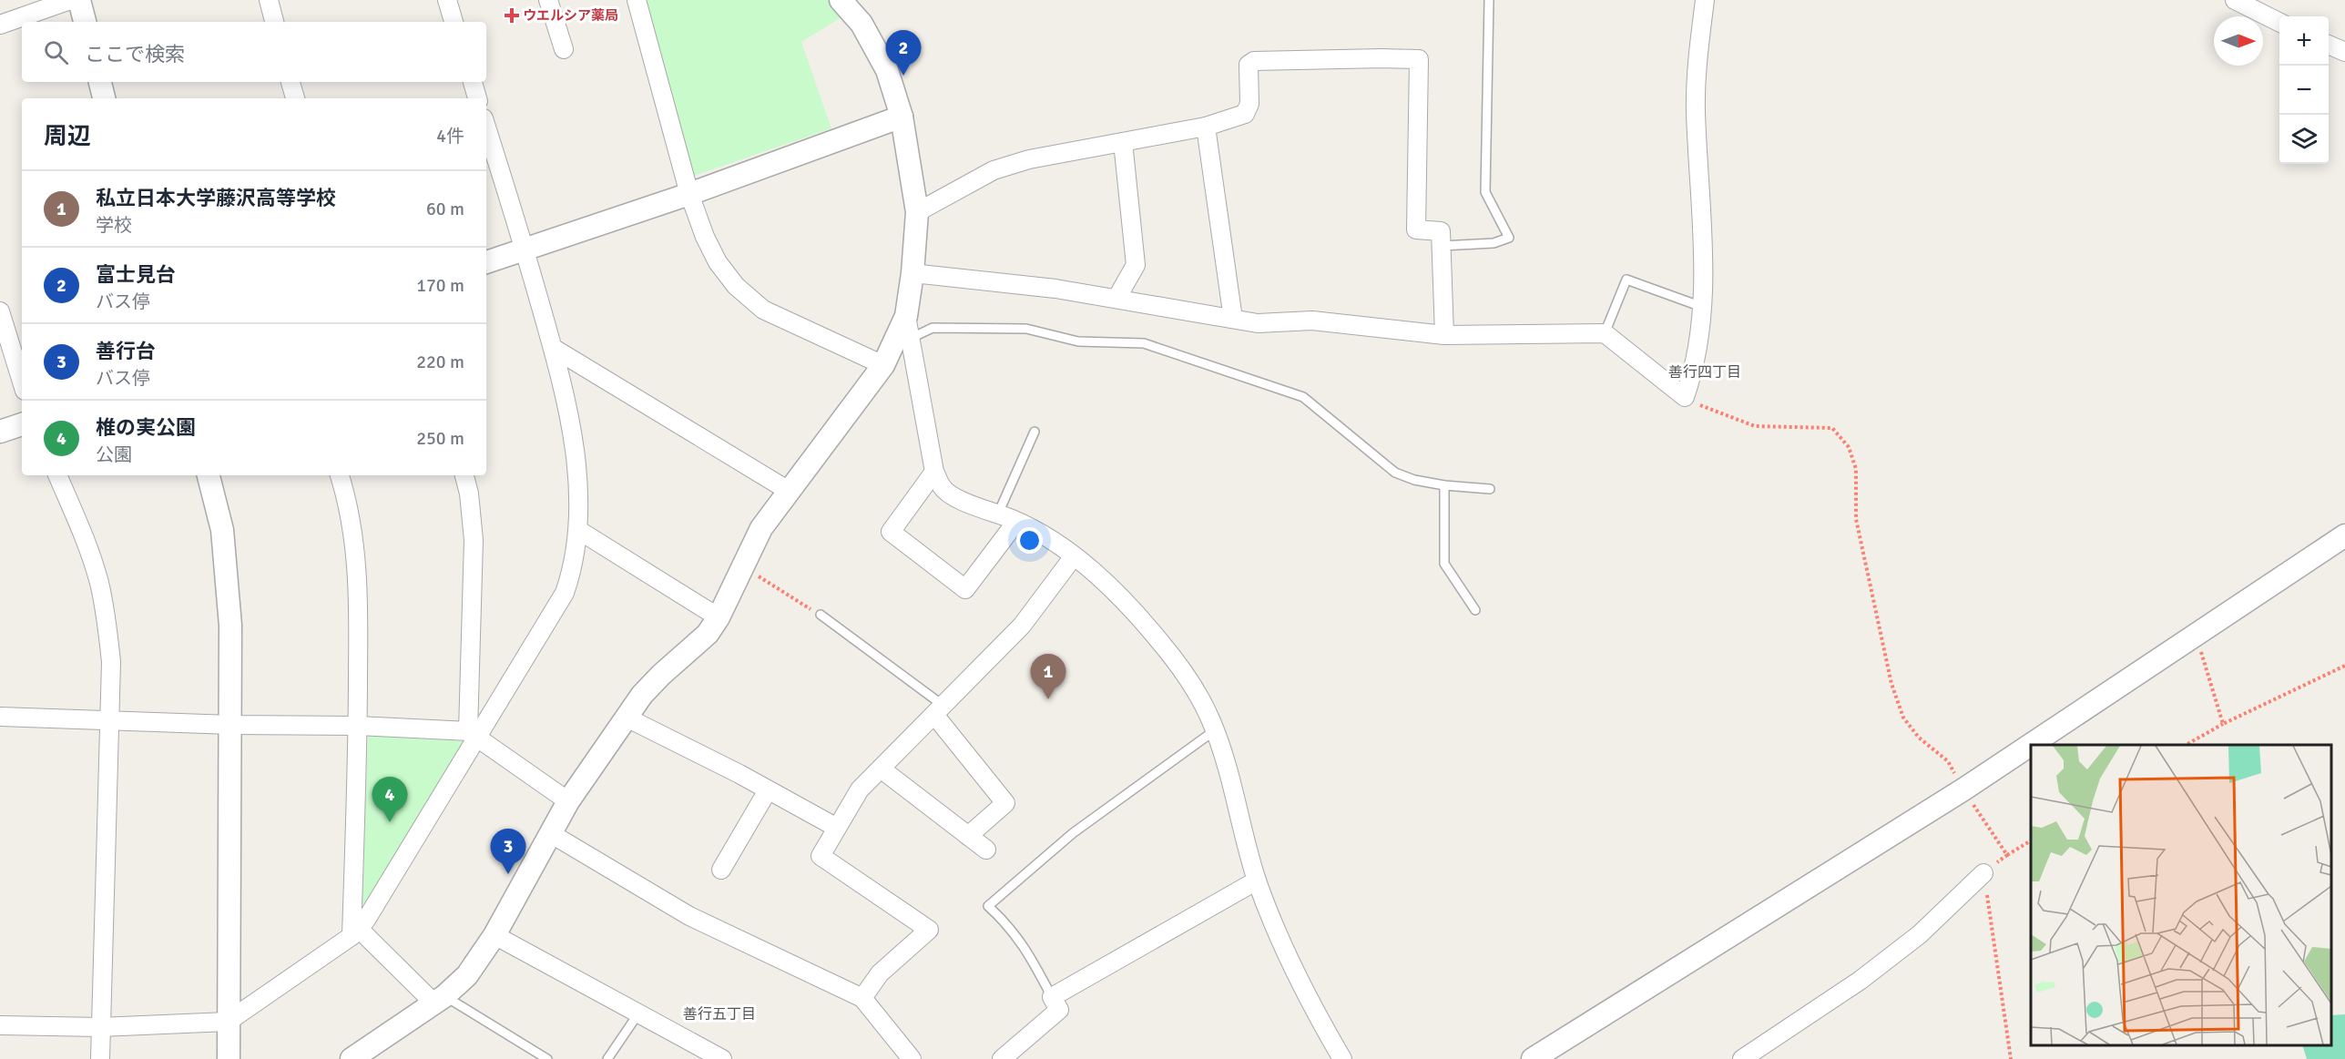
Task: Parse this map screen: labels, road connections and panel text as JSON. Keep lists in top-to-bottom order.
{
  "districts": ["善行四丁目", "善行五丁目"],
  "places": {
    "health": ["ウエルシア薬局"]
  },
  "north": "right",
  "page": {
    "map_buttons": ["+", "−"],
    "search": "ここで検索",
    "pins": [
      "2",
      "1",
      "4",
      "3"
    ],
    "heading": ["周辺", "4件"],
    "list": [
      {
        "mark": "1",
        "name": "私立日本大学藤沢高等学校",
        "note": "学校",
        "value": "60 m"
      },
      {
        "mark": "2",
        "name": "富士見台",
        "note": "バス停",
        "value": "170 m"
      },
      {
        "mark": "3",
        "name": "善行台",
        "note": "バス停",
        "value": "220 m"
      },
      {
        "mark": "4",
        "name": "椎の実公園",
        "note": "公園",
        "value": "250 m"
      }
    ]
  }
}
